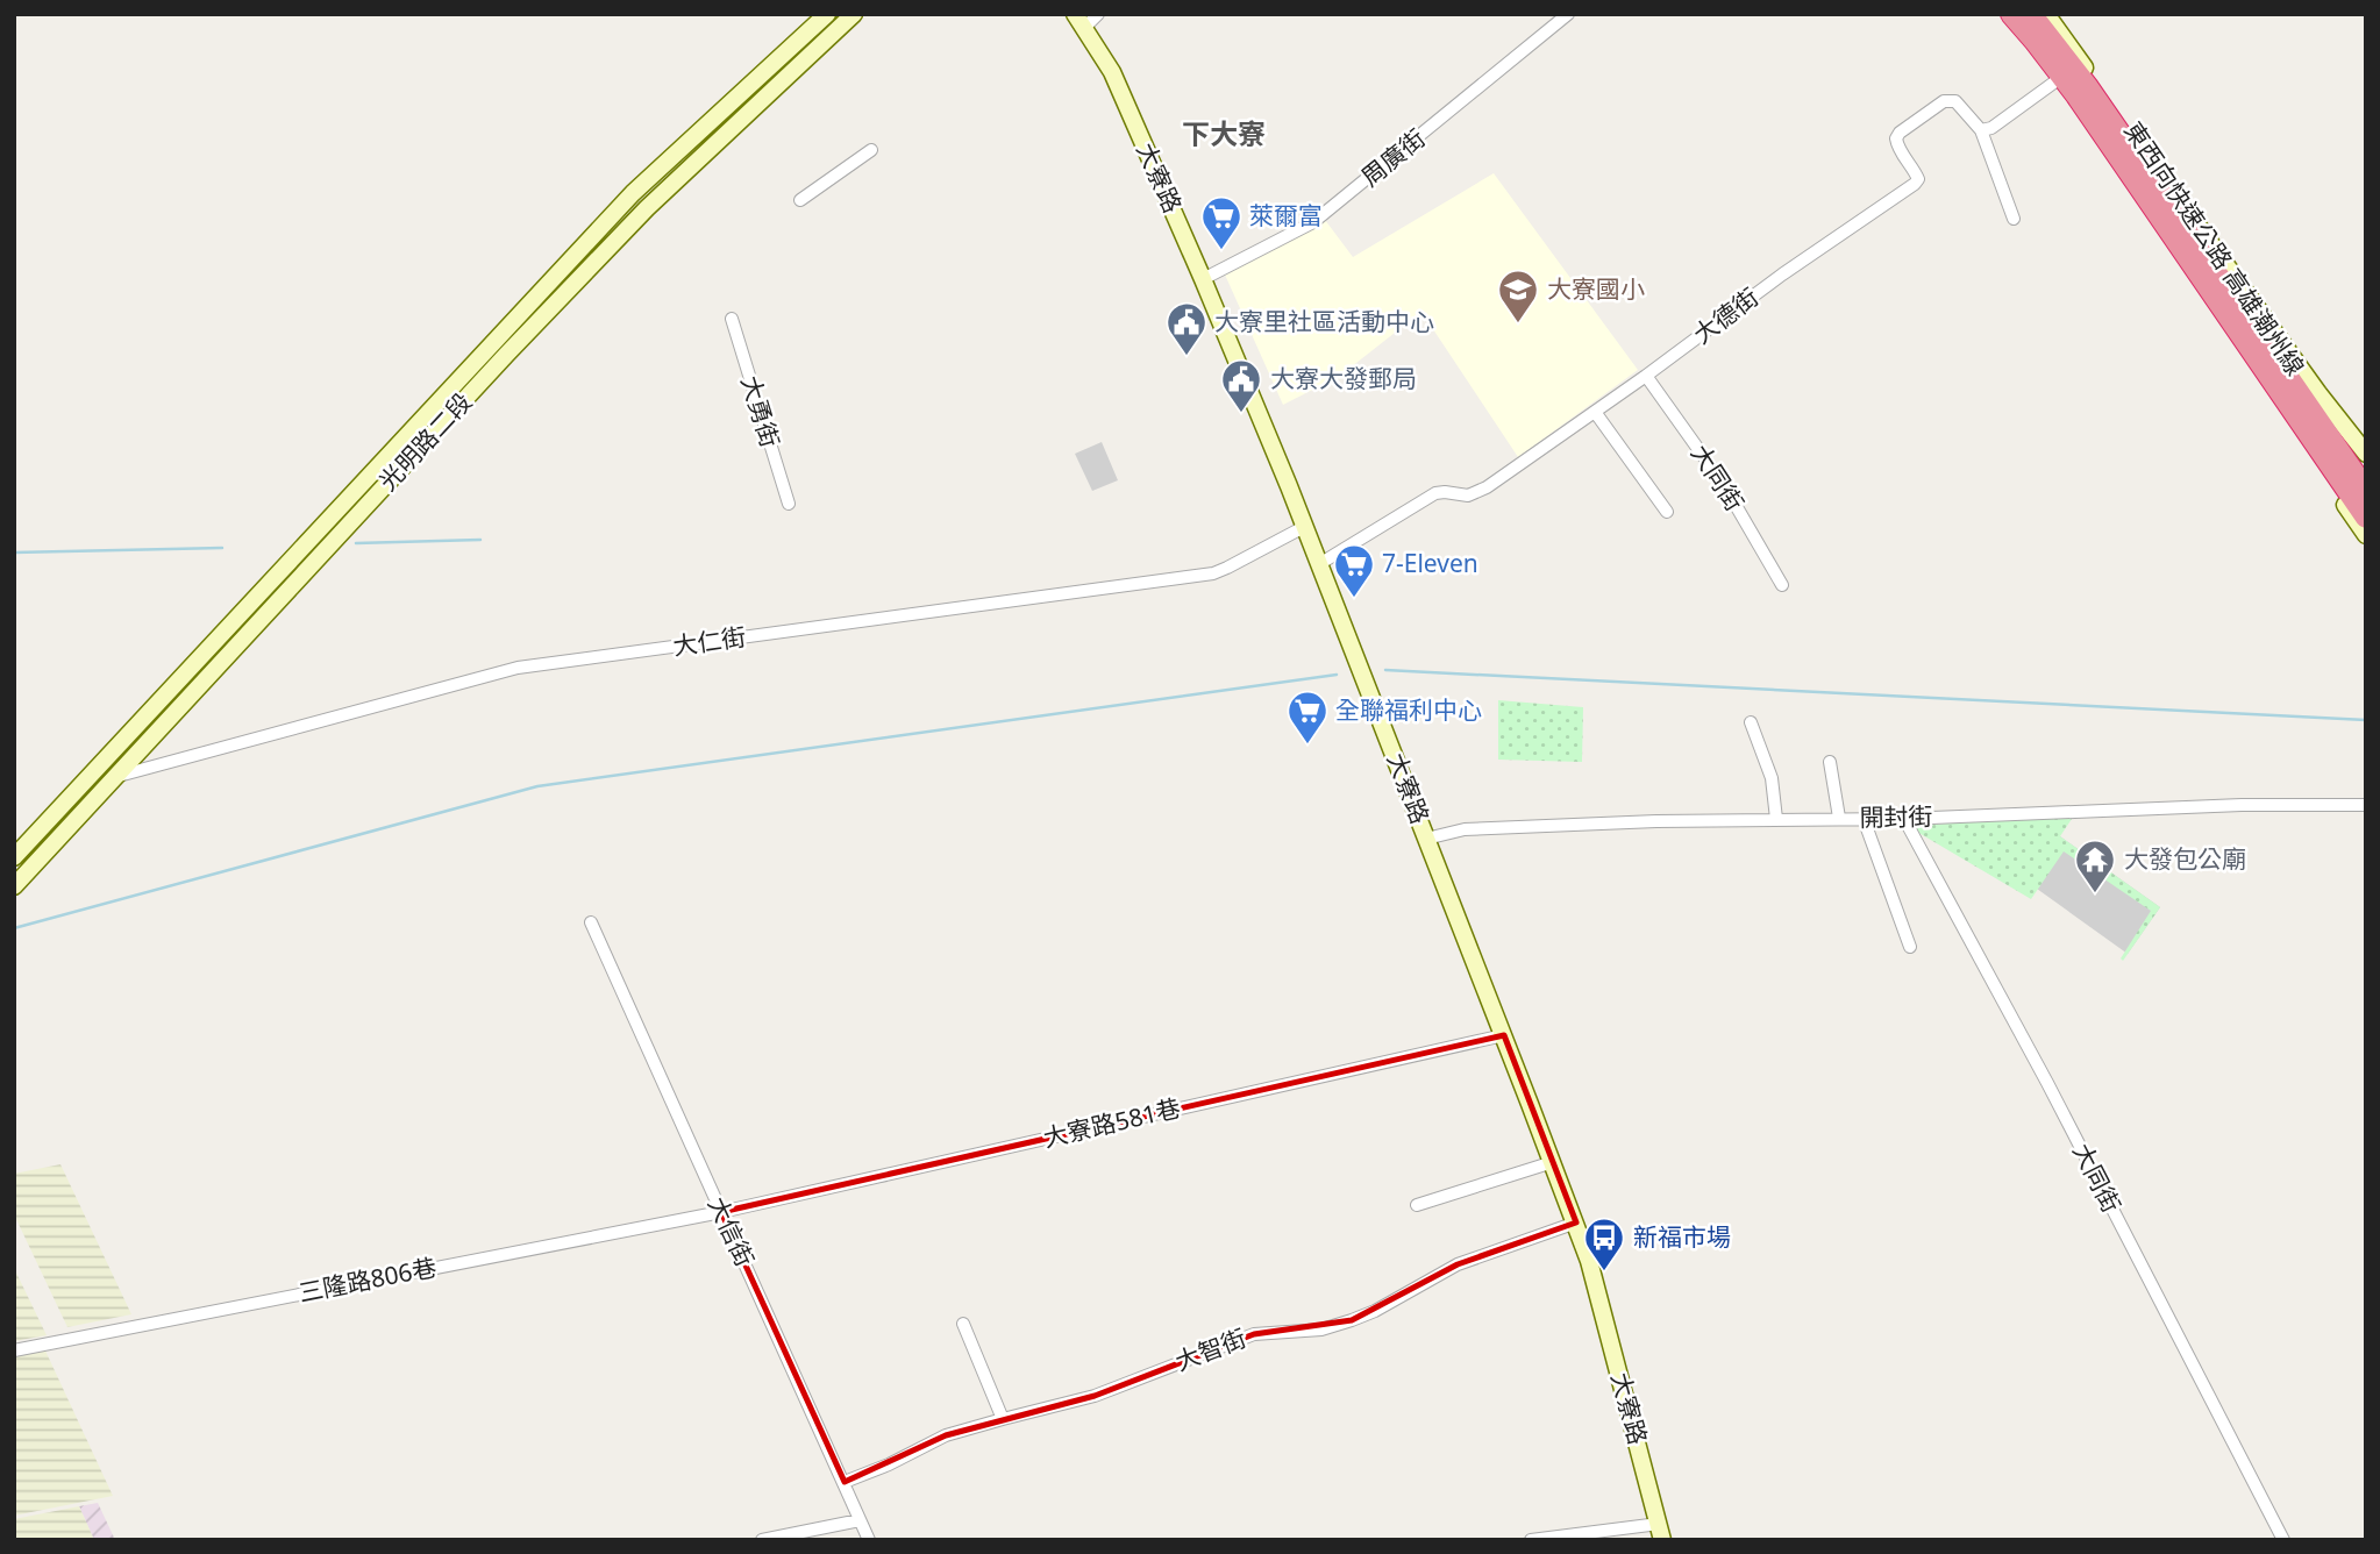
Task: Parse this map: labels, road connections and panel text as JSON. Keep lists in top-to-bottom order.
{
  "streets": {
    "highway": ["東西向快速公路 高雄潮州線"],
    "street": [
      "周廣街",
      "大寮路",
      "大德街",
      "大勇街",
      "光明路二段",
      "大同街",
      "大仁街",
      "開封街",
      "大寮路581巷",
      "大信街",
      "三隆路806巷",
      "大智街"
    ]
  },
  "crossings": [
    ["周廣街", "大寮路"],
    ["大寮路", "大德街"],
    ["大寮路", "大仁街"],
    ["大寮路", "開封街"],
    ["大寮路", "大寮路581巷"],
    ["大寮路", "大智街"],
    ["大德街", "大同街"],
    ["光明路二段", "大仁街"],
    ["大同街", "開封街"],
    ["大寮路581巷", "大信街"],
    ["大寮路581巷", "三隆路806巷"],
    ["大信街", "三隆路806巷"],
    ["大信街", "大智街"]
  ],
  "districts": ["下大寮"],
  "places": {
    "supermarket": ["萊爾富", "7-Eleven", "全聯福利中心"],
    "school or university": ["大寮國小"],
    "public building": ["大寮里社區活動中心", "大寮大發郵局"],
    "temple": ["大發包公廟"],
    "bus stop": ["新福市場"]
  }
}
